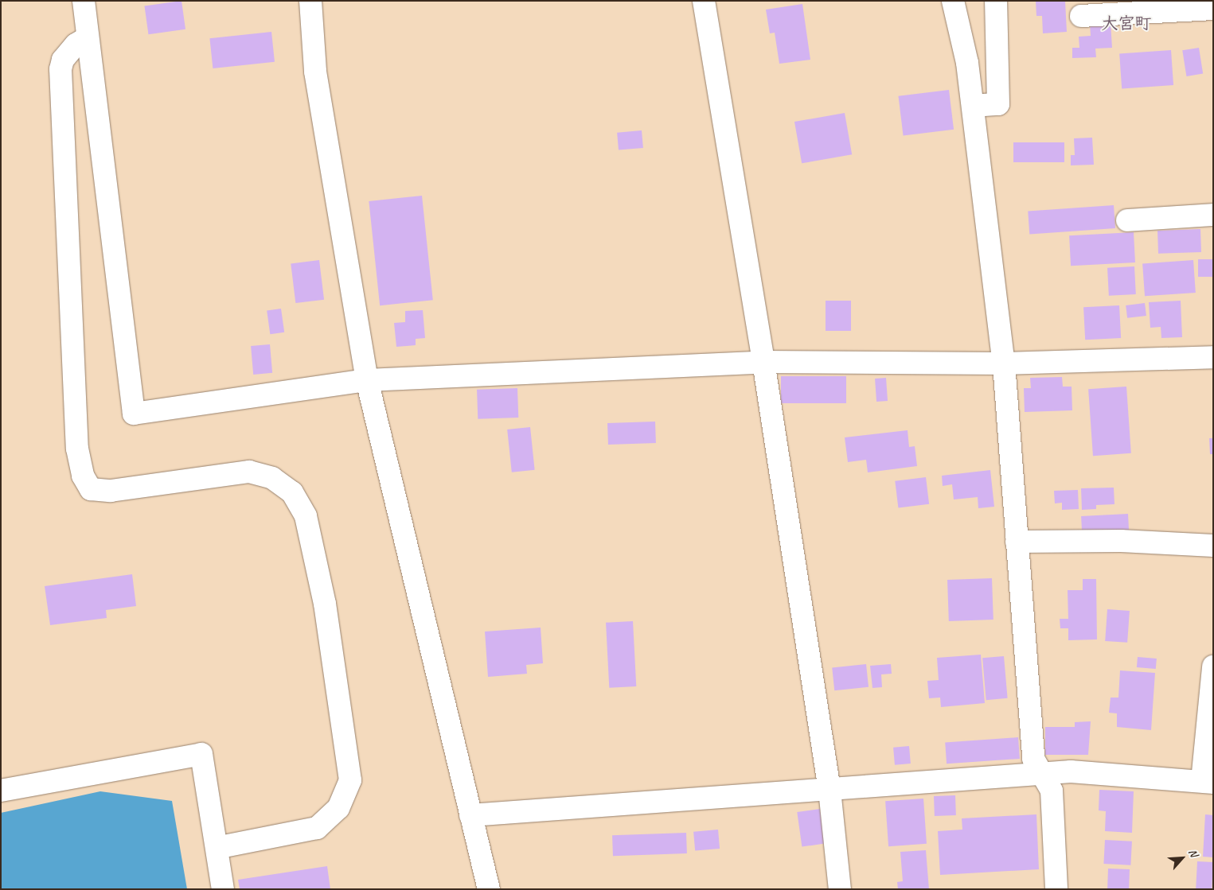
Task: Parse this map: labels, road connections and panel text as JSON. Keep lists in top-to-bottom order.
{
  "districts": ["大宮町"],
  "north": "top right"
}
